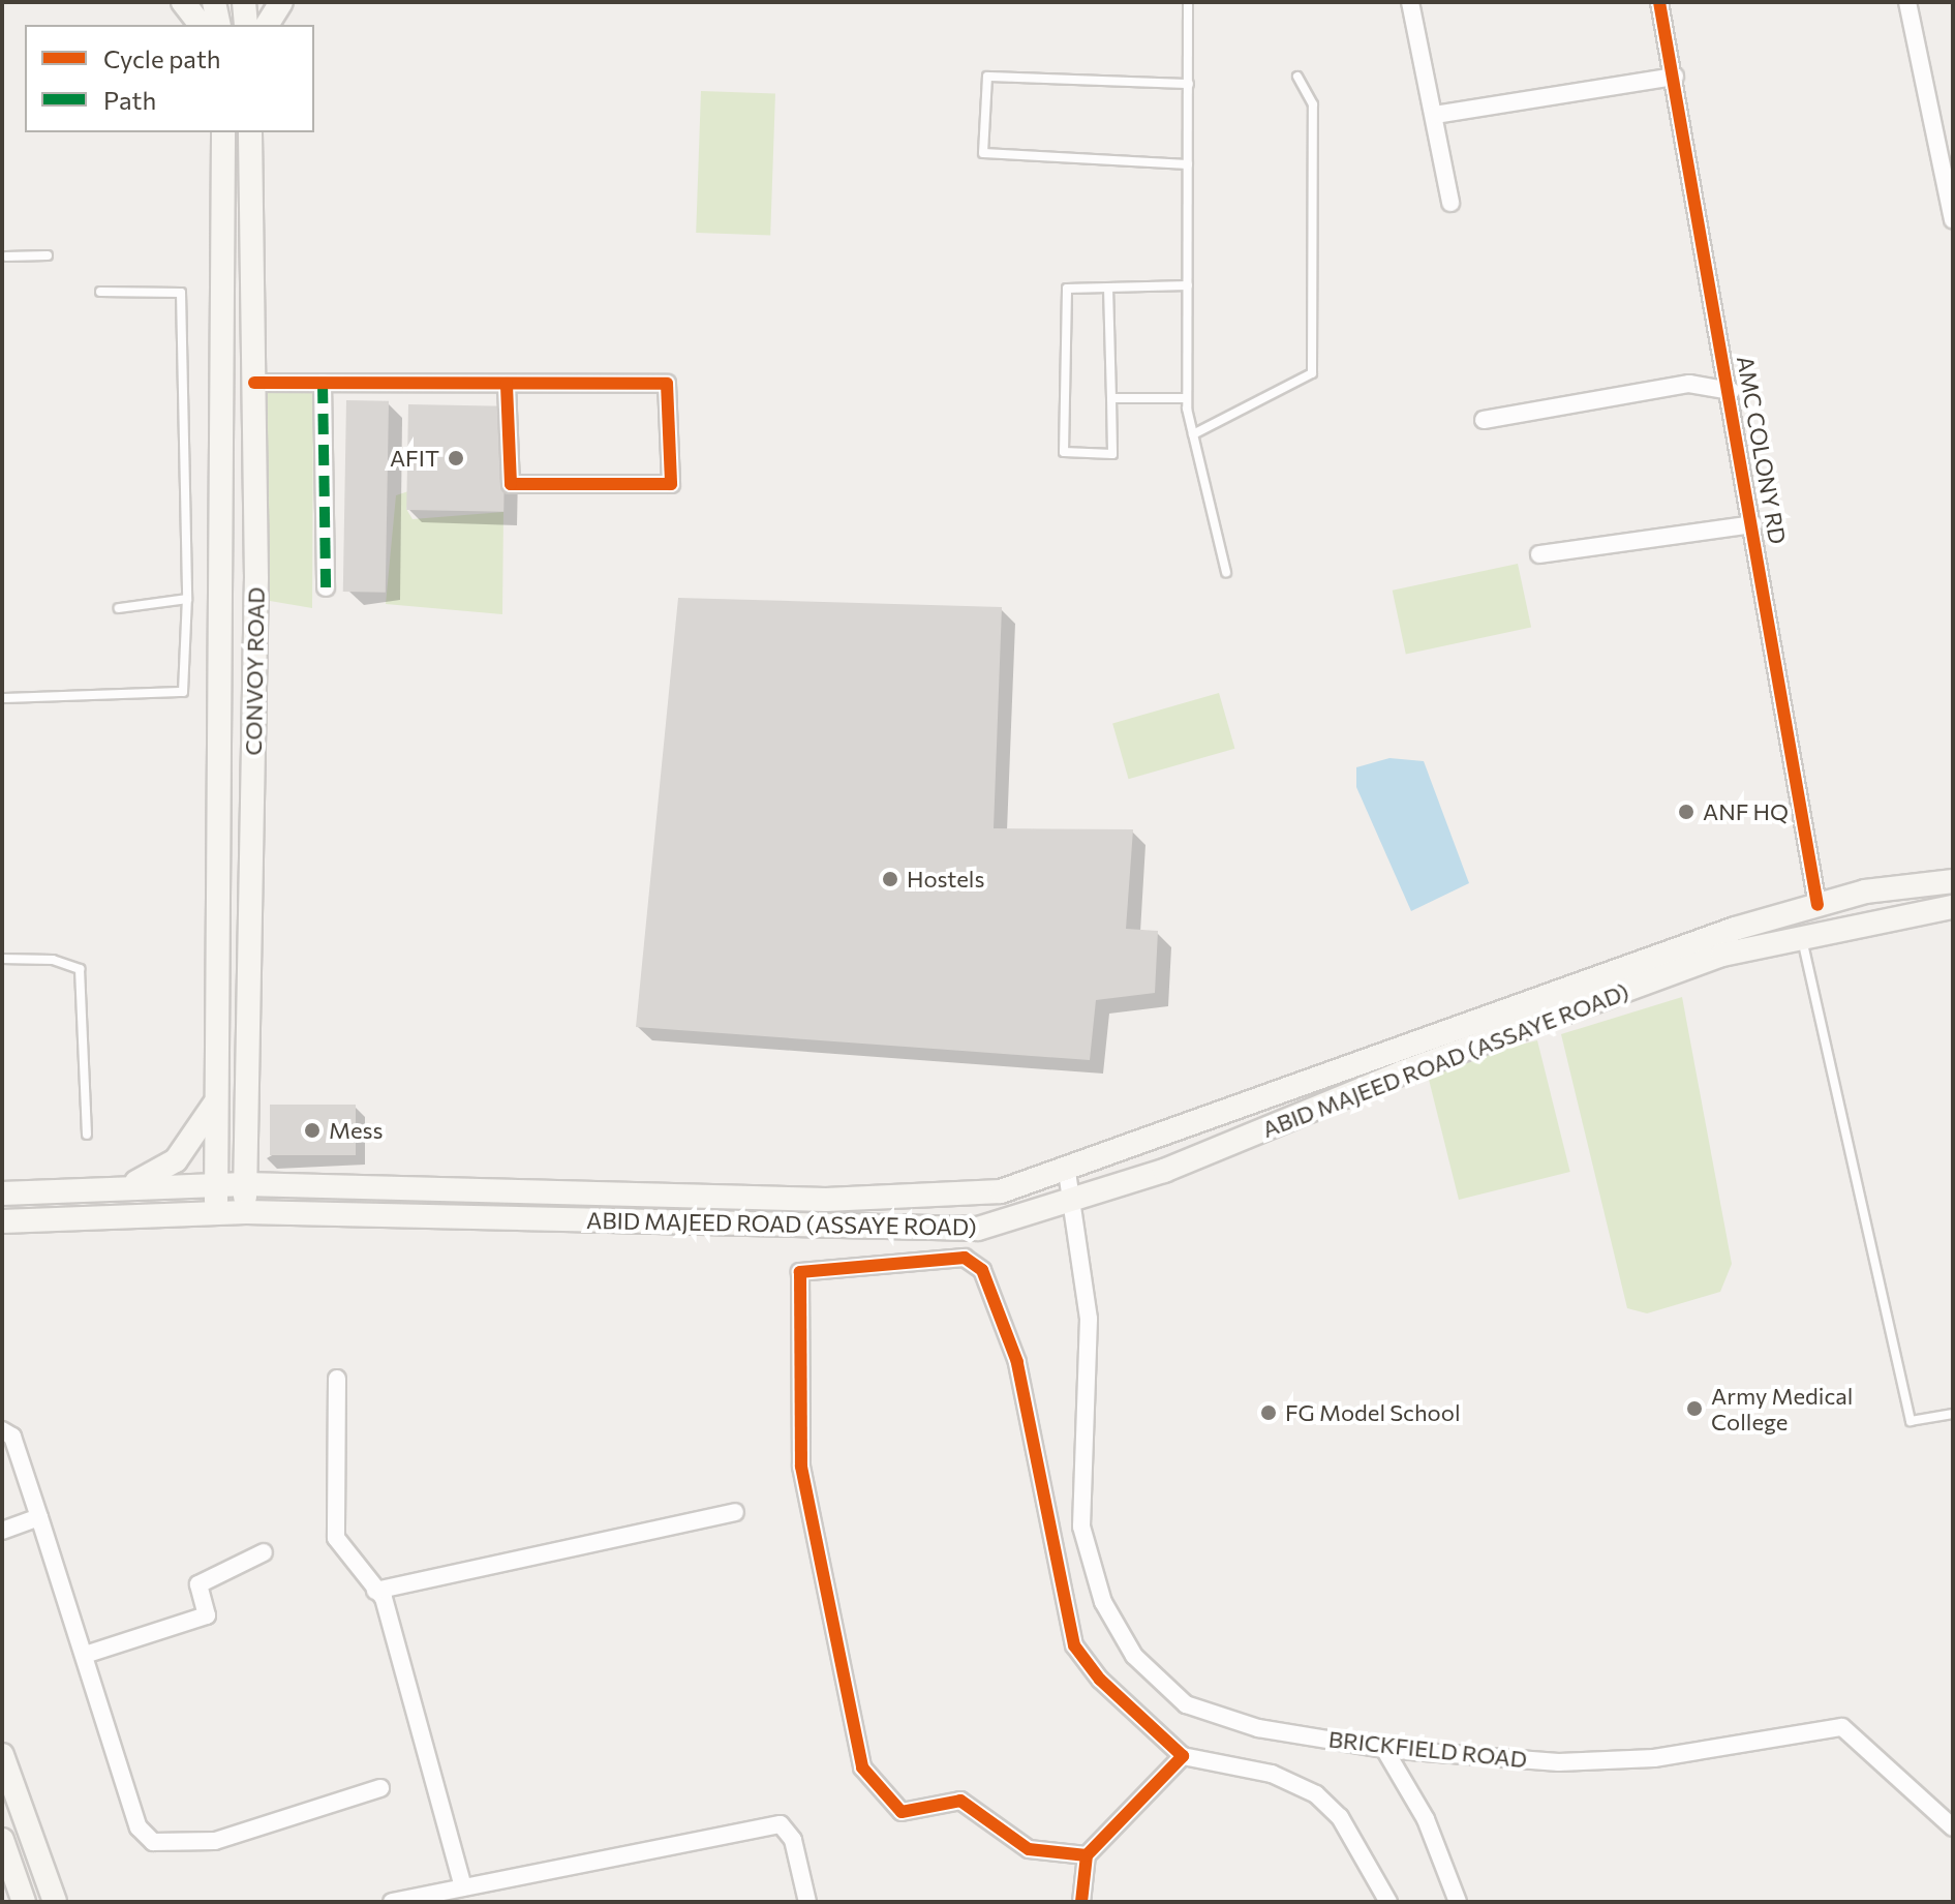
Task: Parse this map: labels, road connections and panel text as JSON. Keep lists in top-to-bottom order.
{
  "streets": {
    "main road": ["CONVOY ROAD", "ABID MAJEED ROAD (ASSAYE ROAD)"],
    "street": ["AMC COLONY RD", "BRICKFIELD ROAD"]
  },
  "crossings": [
    ["AMC COLONY RD", "ABID MAJEED ROAD (ASSAYE ROAD)"],
    ["CONVOY ROAD", "ABID MAJEED ROAD (ASSAYE ROAD)"],
    ["ABID MAJEED ROAD (ASSAYE ROAD)", "BRICKFIELD ROAD"]
  ],
  "places": [
    "AFIT",
    "ANF HQ",
    "Hostels",
    "Mess",
    "Army Medical College",
    "FG Model School"
  ],
  "legend": ["Cycle path", "Path"]
}
